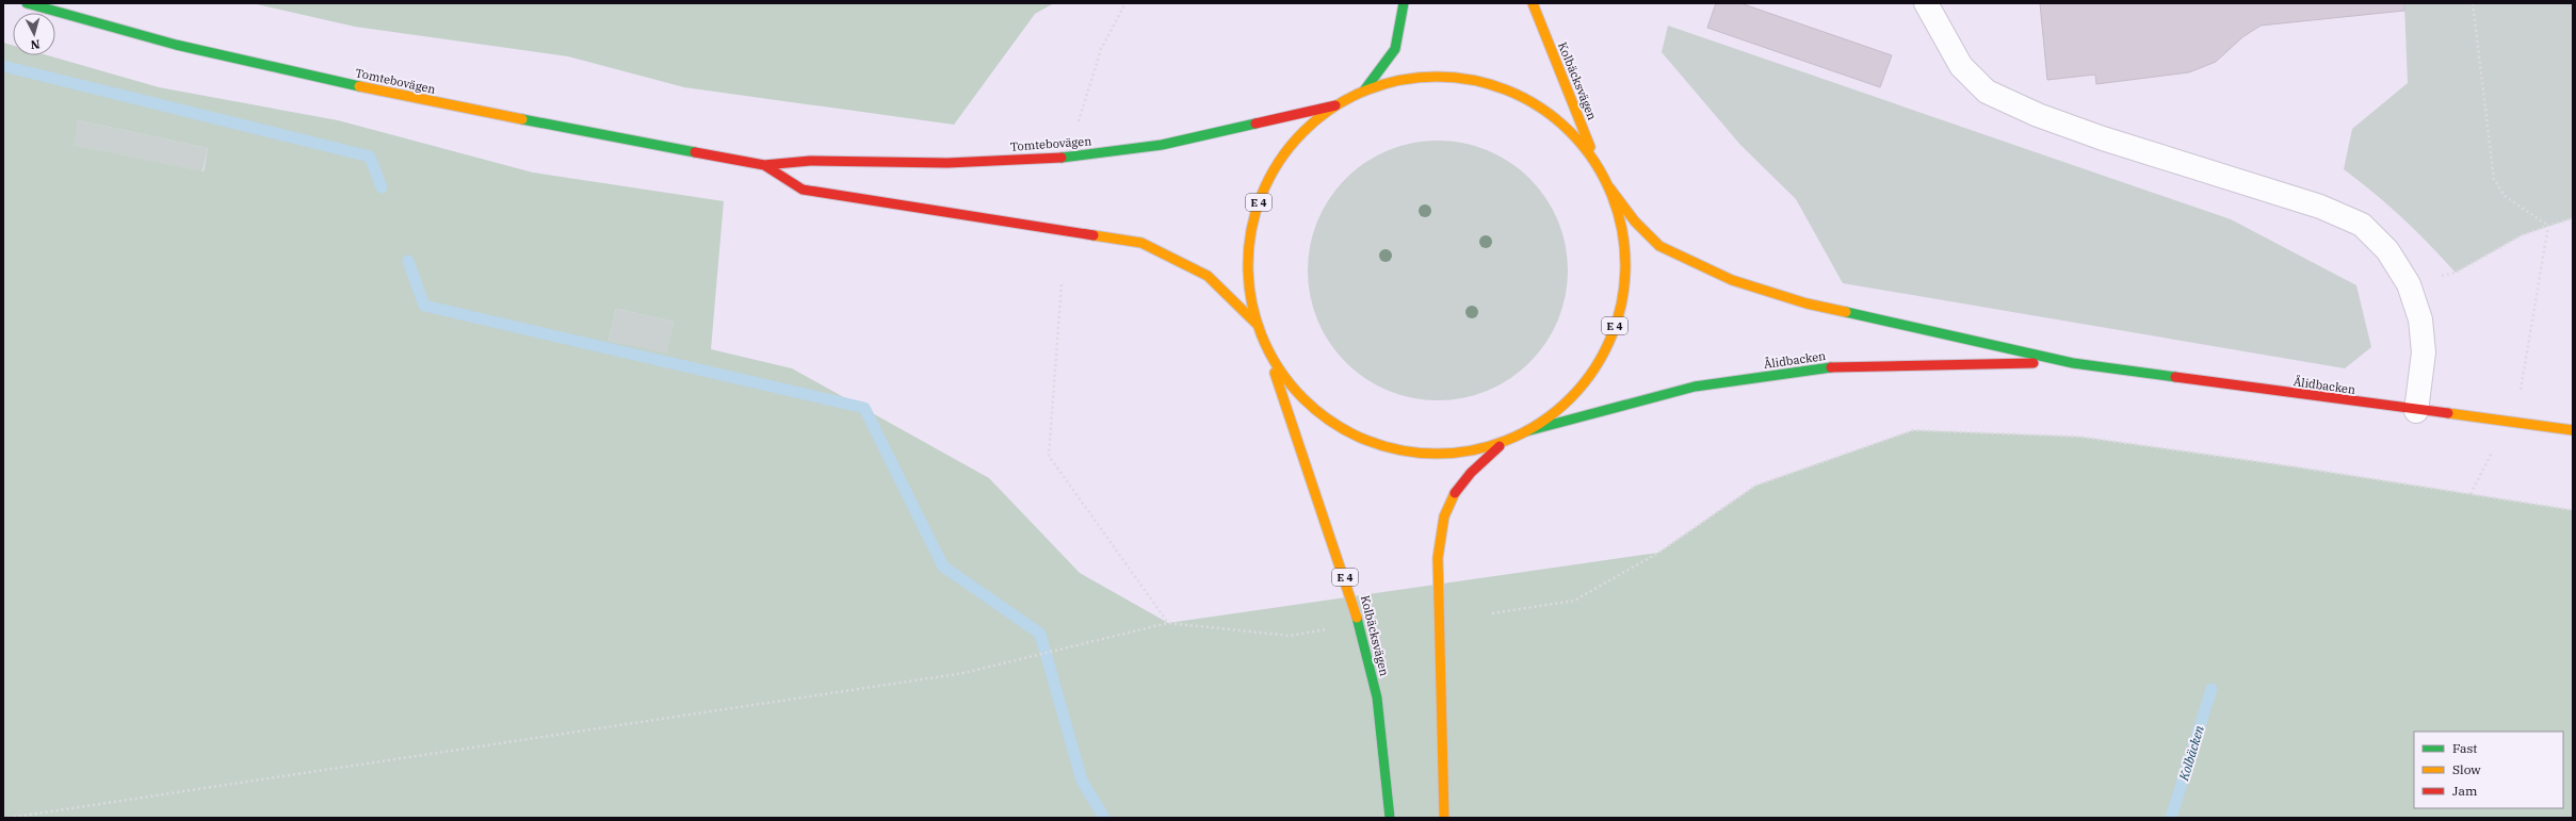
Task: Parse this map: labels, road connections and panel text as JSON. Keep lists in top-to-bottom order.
{
  "streets": {
    "main road": [
      "Tomtebovägen",
      "Kolbäcksvägen",
      "E 4",
      "Ålidbacken"
    ]
  },
  "crossings": [
    ["Tomtebovägen", "E 4"],
    ["Kolbäcksvägen", "E 4"],
    ["E 4", "Ålidbacken"]
  ],
  "water": ["Kolbäcken"],
  "legend": ["Fast", "Slow", "Jam"],
  "north": "bottom"
}
